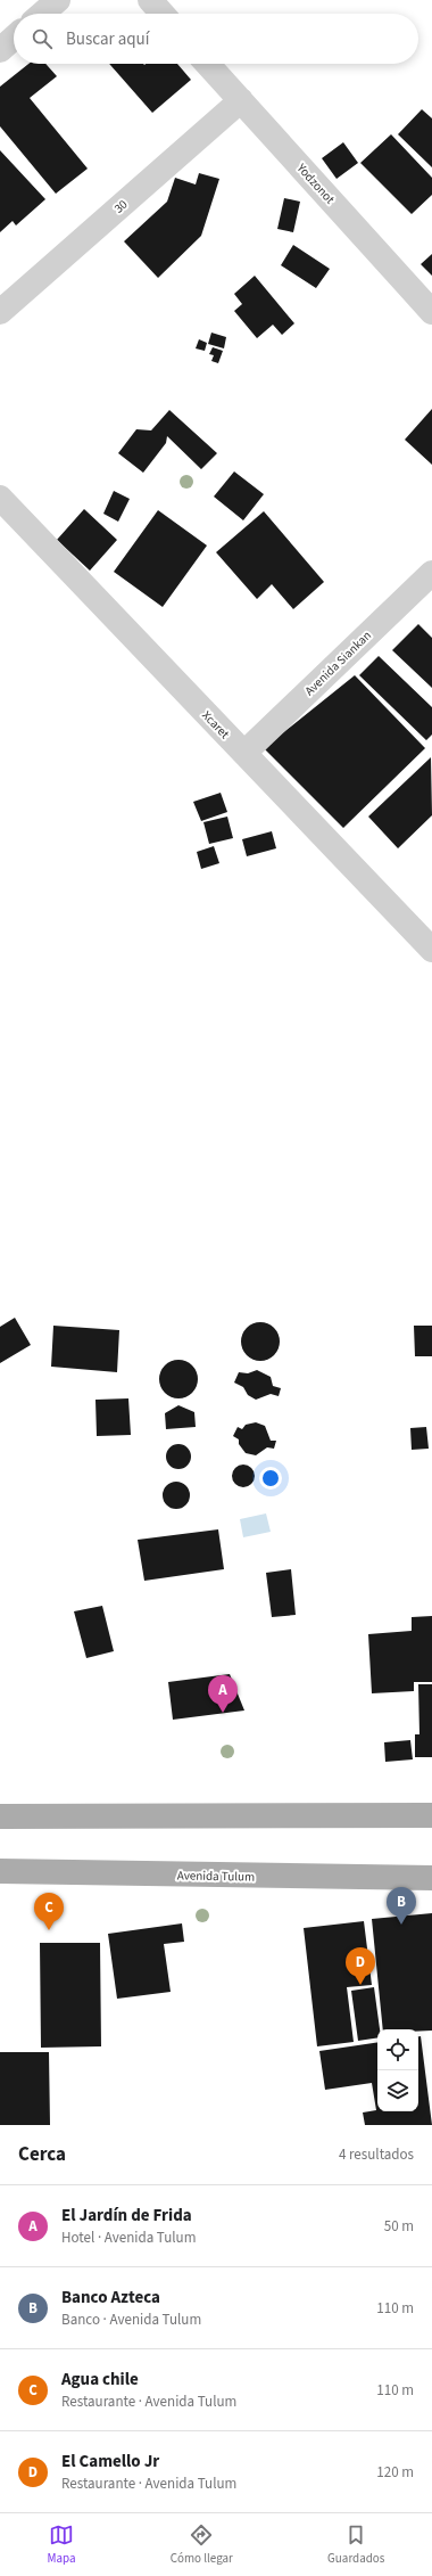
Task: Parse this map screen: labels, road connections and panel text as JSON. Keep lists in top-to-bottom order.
{
  "streets": {
    "main road": ["Avenida Tulum"],
    "street": [
      "Yodzonot",
      "30",
      "Avenida Siankan",
      "Xcaret"
    ]
  },
  "crossings": [
    ["Yodzonot", "30"],
    ["Avenida Siankan", "Xcaret"]
  ],
  "page": {
    "search": "Buscar aquí",
    "pins": [
      "A",
      "B",
      "C",
      "D"
    ],
    "heading": ["Cerca", "4 resultados"],
    "list": [
      {
        "mark": "A",
        "name": "El Jardín de Frida",
        "note": "Hotel · Avenida Tulum",
        "value": "50 m"
      },
      {
        "mark": "B",
        "name": "Banco Azteca",
        "note": "Banco · Avenida Tulum",
        "value": "110 m"
      },
      {
        "mark": "C",
        "name": "Agua chile",
        "note": "Restaurante · Avenida Tulum",
        "value": "110 m"
      },
      {
        "mark": "D",
        "name": "El Camello Jr",
        "note": "Restaurante · Avenida Tulum",
        "value": "120 m"
      }
    ],
    "nav": ["Mapa", "Cómo llegar", "Guardados"]
  }
}
